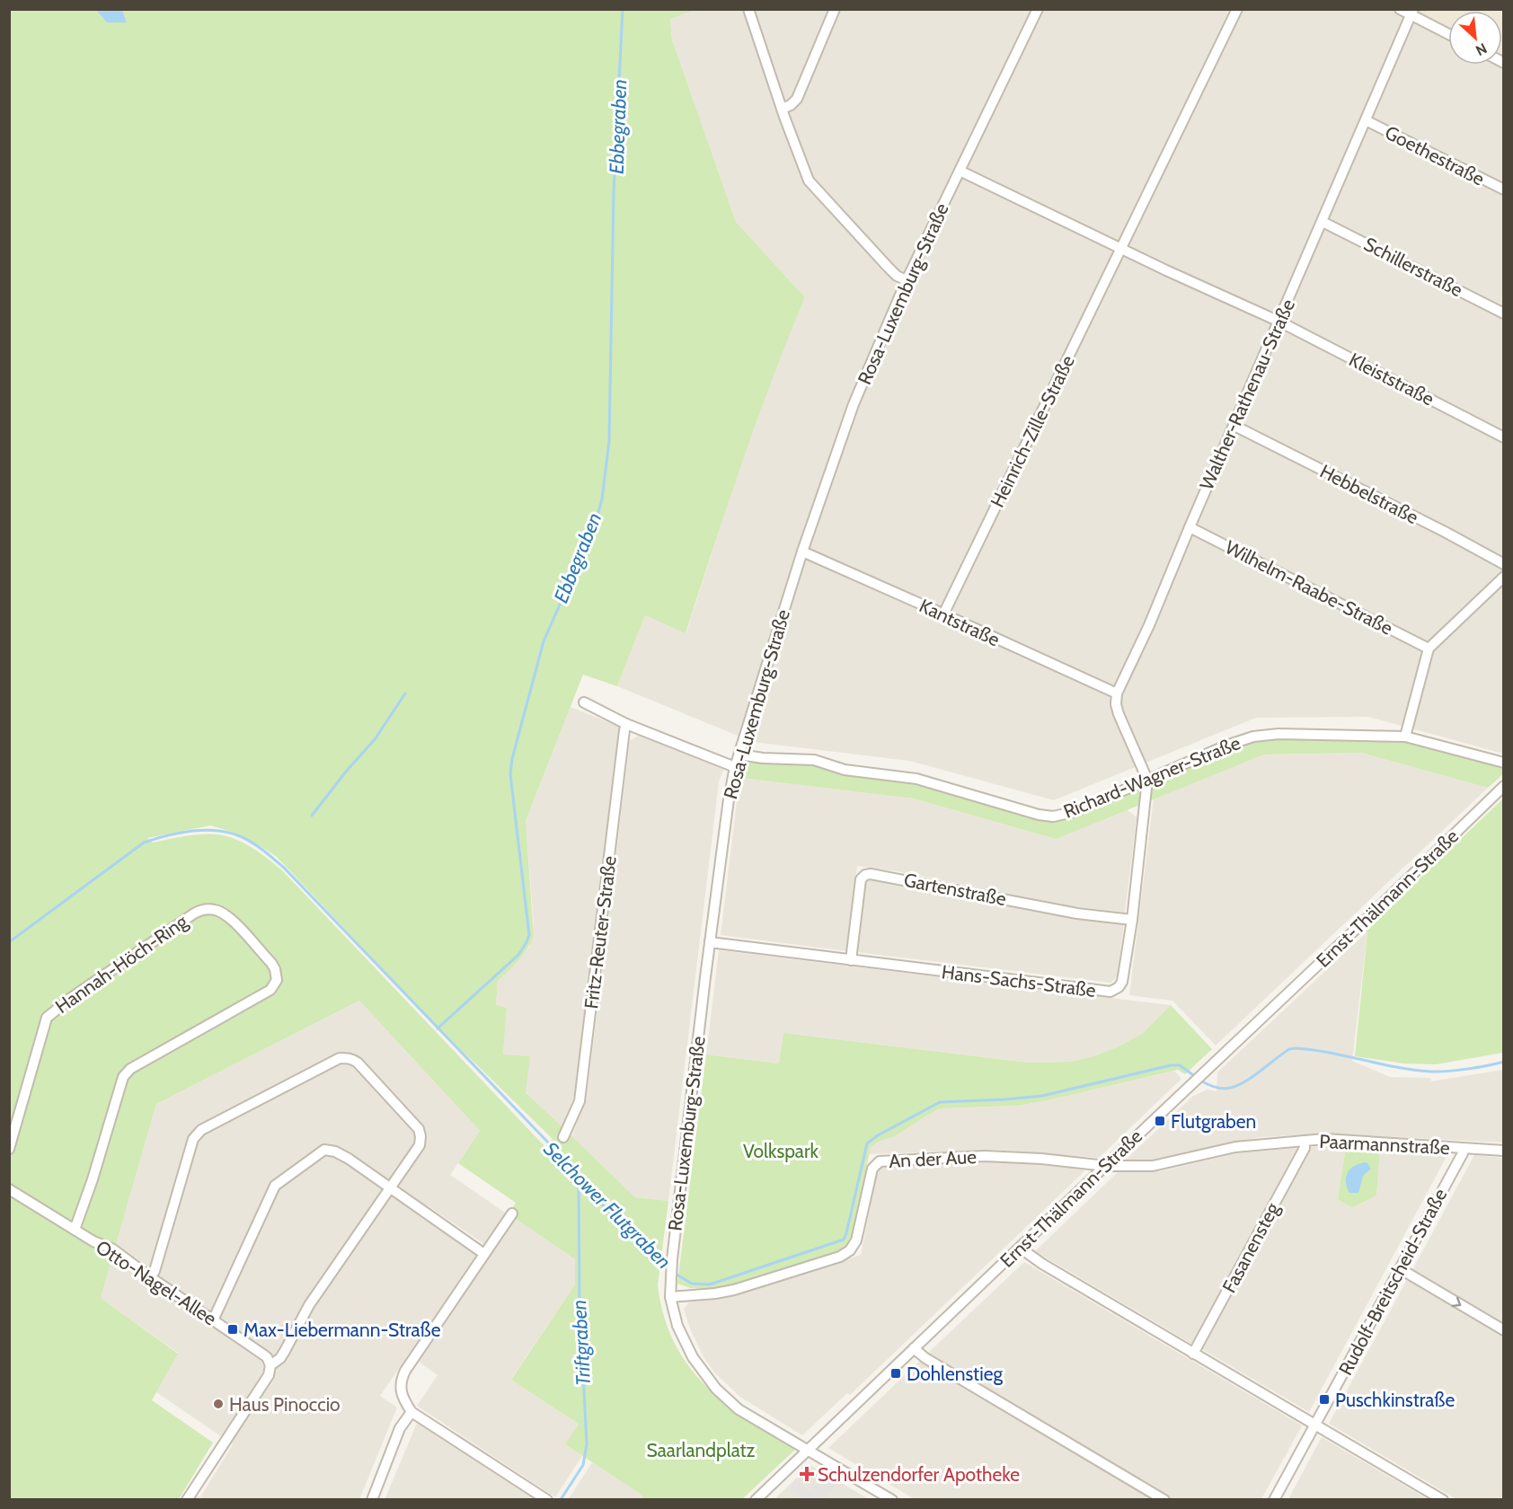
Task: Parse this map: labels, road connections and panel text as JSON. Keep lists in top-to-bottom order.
{
  "streets": {
    "street": [
      "Goethestraße",
      "Schillerstraße",
      "Rosa-Luxemburg-Straße",
      "Kleiststraße",
      "Walther-Rathenau-Straße",
      "Heinrich-Zille-Straße",
      "Hebbelstraße",
      "Wilhelm-Raabe-Straße",
      "Kantstraße",
      "Richard-Wagner-Straße",
      "Gartenstraße",
      "Ernst-Thälmann-Straße",
      "Fritz-Reuter-Straße",
      "Hannah-Höch-Ring",
      "Hans-Sachs-Straße",
      "Paarmannstraße",
      "An der Aue",
      "Fasanensteg",
      "Rudolf-Breitscheid-Straße",
      "Otto-Nagel-Allee"
    ]
  },
  "crossings": [
    ["Goethestraße", "Walther-Rathenau-Straße"],
    ["Schillerstraße", "Walther-Rathenau-Straße"],
    ["Rosa-Luxemburg-Straße", "Kantstraße"],
    ["Rosa-Luxemburg-Straße", "Richard-Wagner-Straße"],
    ["Rosa-Luxemburg-Straße", "Ernst-Thälmann-Straße"],
    ["Rosa-Luxemburg-Straße", "Hans-Sachs-Straße"],
    ["Rosa-Luxemburg-Straße", "An der Aue"],
    ["Kleiststraße", "Walther-Rathenau-Straße"],
    ["Walther-Rathenau-Straße", "Hebbelstraße"],
    ["Walther-Rathenau-Straße", "Wilhelm-Raabe-Straße"],
    ["Walther-Rathenau-Straße", "Kantstraße"],
    ["Heinrich-Zille-Straße", "Kantstraße"],
    ["Richard-Wagner-Straße", "Hans-Sachs-Straße"],
    ["Gartenstraße", "Hans-Sachs-Straße"],
    ["Ernst-Thälmann-Straße", "Paarmannstraße"],
    ["Ernst-Thälmann-Straße", "An der Aue"],
    ["Hannah-Höch-Ring", "Otto-Nagel-Allee"],
    ["Paarmannstraße", "An der Aue"],
    ["Paarmannstraße", "Fasanensteg"],
    ["Paarmannstraße", "Rudolf-Breitscheid-Straße"]
  ],
  "water": ["Ebbegraben", "Selchower Flutgraben", "Triftgraben"],
  "parks": ["Volkspark", "Saarlandplatz"],
  "places": {
    "transit": [
      "Flutgraben",
      "Max-Liebermann-Straße",
      "Dohlenstieg",
      "Puschkinstraße"
    ],
    "other": ["Haus Pinoccio"],
    "health": ["Schulzendorfer Apotheke"]
  },
  "north": "bottom right"
}
